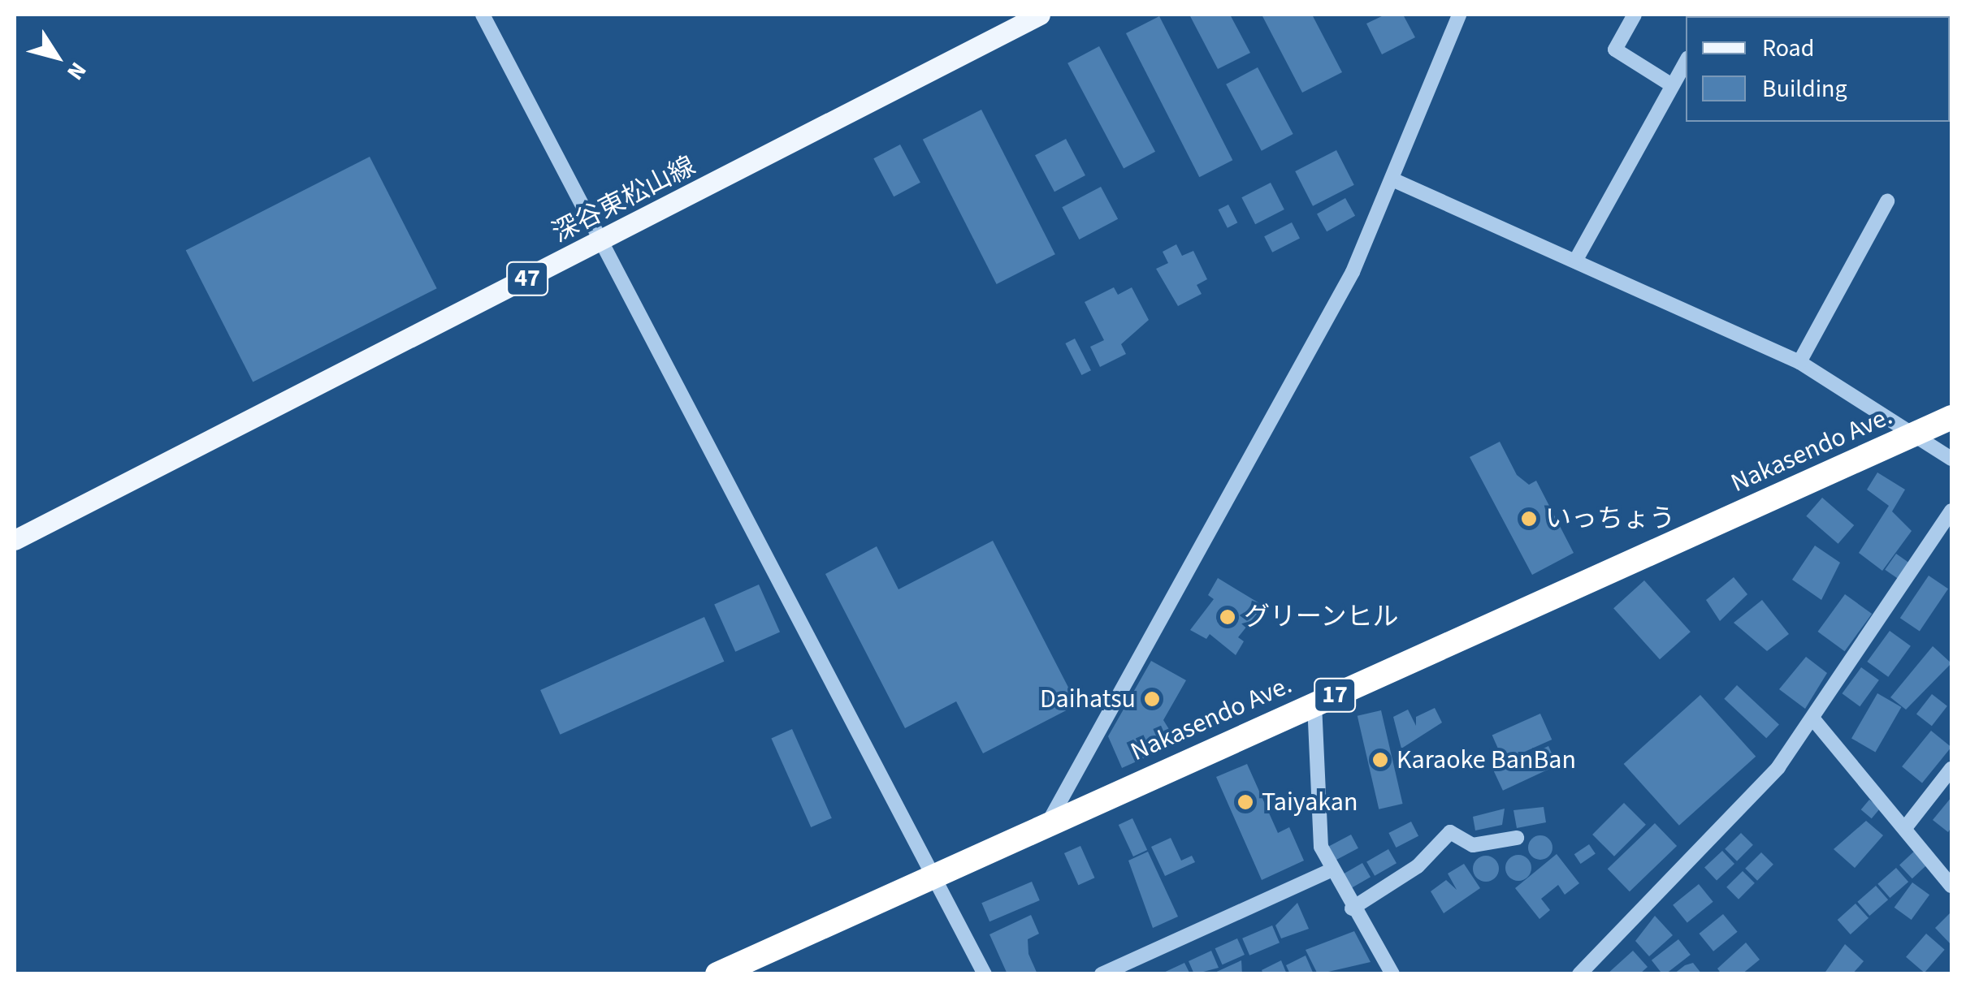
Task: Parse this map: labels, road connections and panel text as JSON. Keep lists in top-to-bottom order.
{
  "streets": {
    "highway": ["Nakasendo Ave.", "17"],
    "main road": ["深谷東松山線", "47"]
  },
  "places": [
    "いっちょう",
    "グリーンヒル",
    "Daihatsu",
    "Karaoke BanBan",
    "Taiyakan"
  ],
  "legend": ["Road", "Building"],
  "north": "bottom right"
}
